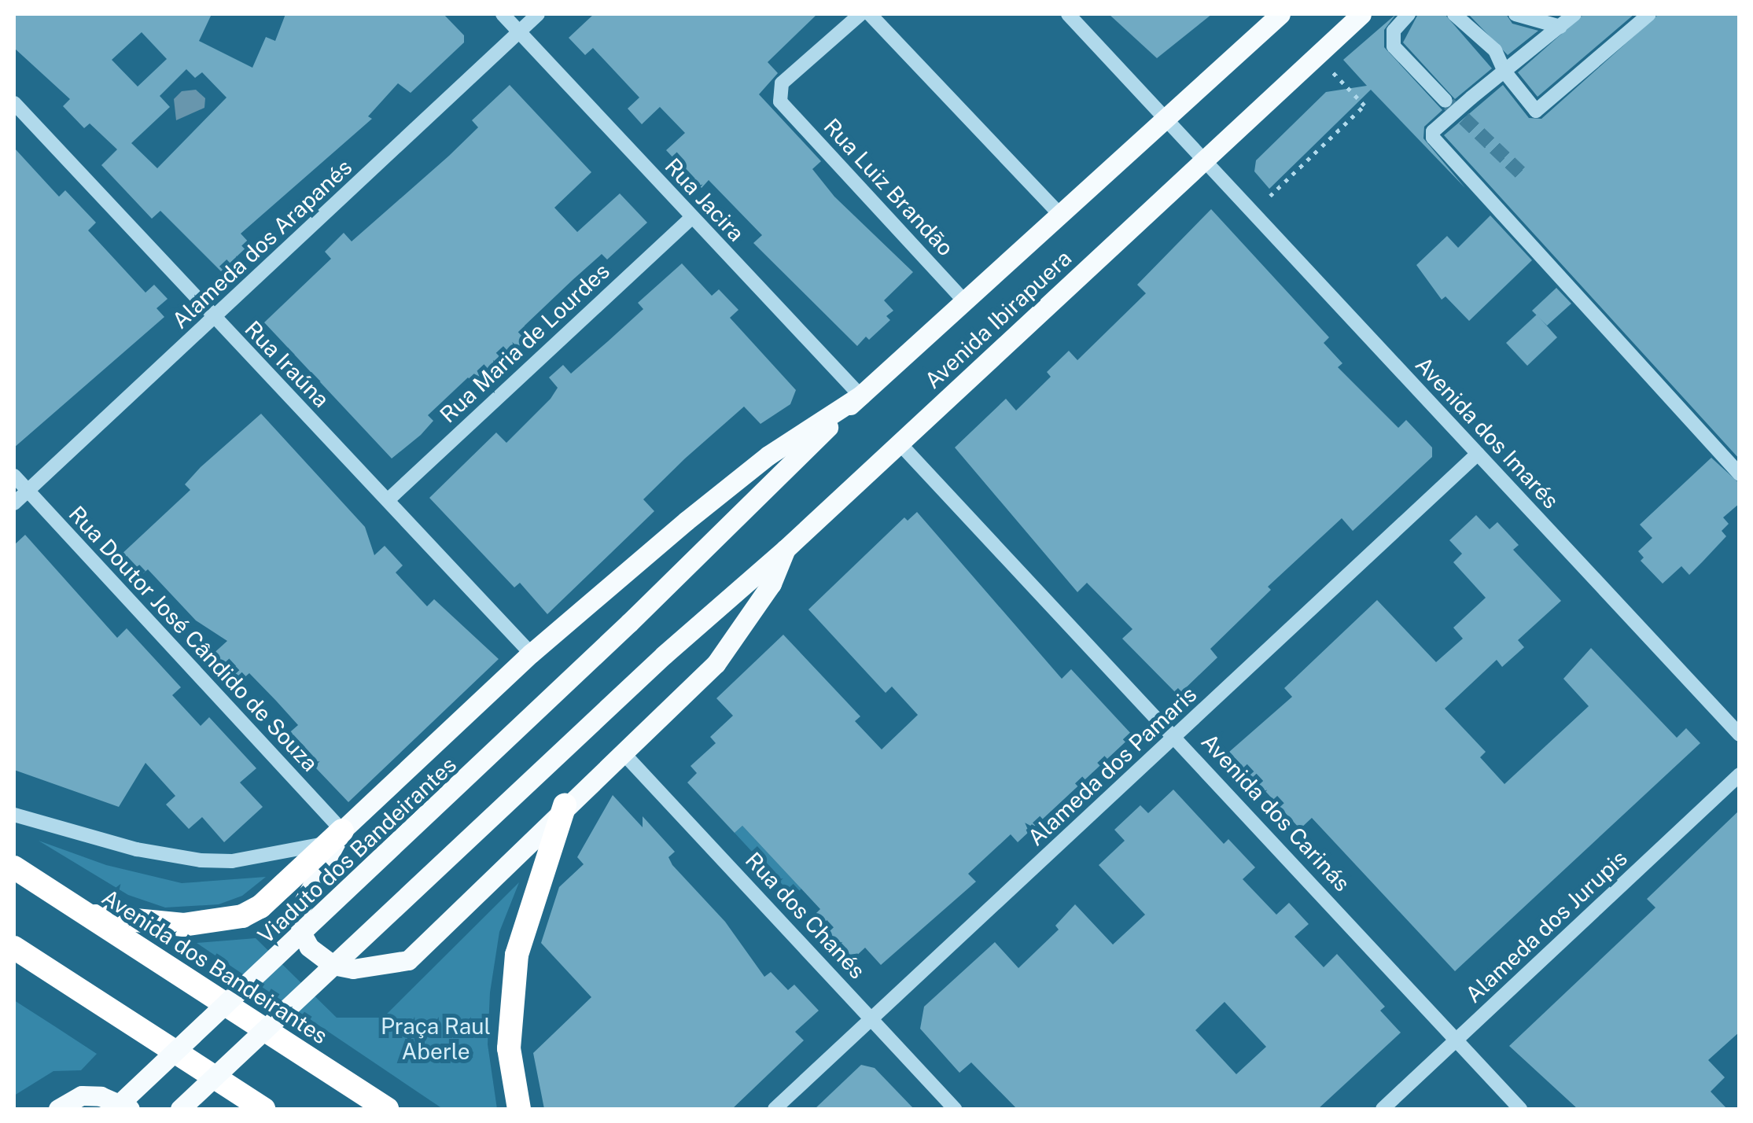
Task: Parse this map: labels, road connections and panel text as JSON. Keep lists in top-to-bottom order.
{
  "streets": {
    "highway": ["Avenida dos Bandeirantes"],
    "main road": ["Avenida Ibirapuera", "Viaduto dos Bandeirantes"],
    "street": [
      "Rua Luiz Brandão",
      "Rua Jacira",
      "Alameda dos Arapanés",
      "Rua Maria de Lourdes",
      "Rua Iraúna",
      "Avenida dos Imarés",
      "Rua Doutor José Cândido de Souza",
      "Alameda dos Pamaris",
      "Avenida dos Carinás",
      "Rua dos Chanés",
      "Alameda dos Jurupis"
    ]
  },
  "crossings": [
    ["Rua Luiz Brandão", "Avenida Ibirapuera"],
    ["Rua Jacira", "Alameda dos Arapanés"],
    ["Rua Jacira", "Avenida Ibirapuera"],
    ["Rua Jacira", "Rua Maria de Lourdes"],
    ["Alameda dos Arapanés", "Rua Iraúna"],
    ["Alameda dos Arapanés", "Rua Doutor José Cândido de Souza"],
    ["Avenida Ibirapuera", "Avenida dos Imarés"],
    ["Avenida Ibirapuera", "Avenida dos Carinás"],
    ["Avenida Ibirapuera", "Viaduto dos Bandeirantes"],
    ["Rua Maria de Lourdes", "Rua Iraúna"],
    ["Avenida dos Imarés", "Alameda dos Pamaris"],
    ["Alameda dos Pamaris", "Avenida dos Carinás"],
    ["Alameda dos Pamaris", "Rua dos Chanés"],
    ["Avenida dos Carinás", "Alameda dos Jurupis"]
  ],
  "parks": ["Praça Raul Aberle"]
}
